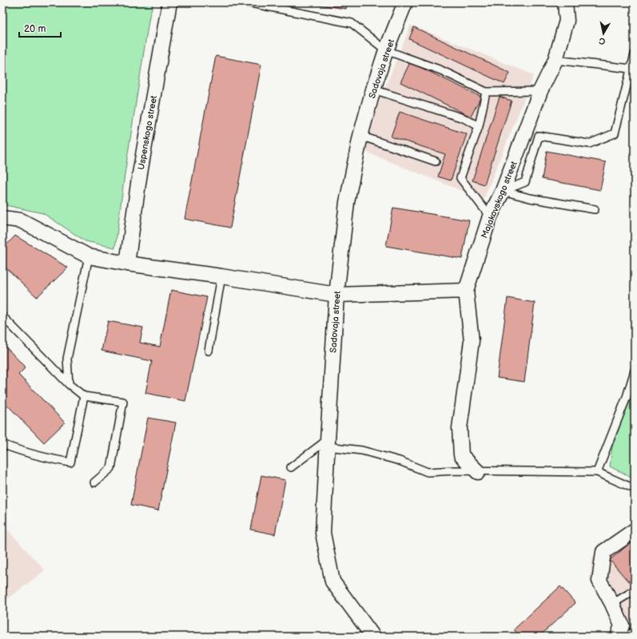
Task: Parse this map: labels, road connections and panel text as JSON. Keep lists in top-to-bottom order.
{
  "streets": {
    "street": ["Sadovaja street", "Uspenskogo street", "Majakovskogo street"]
  },
  "scale_bar": "20 m",
  "north": "bottom"
}
